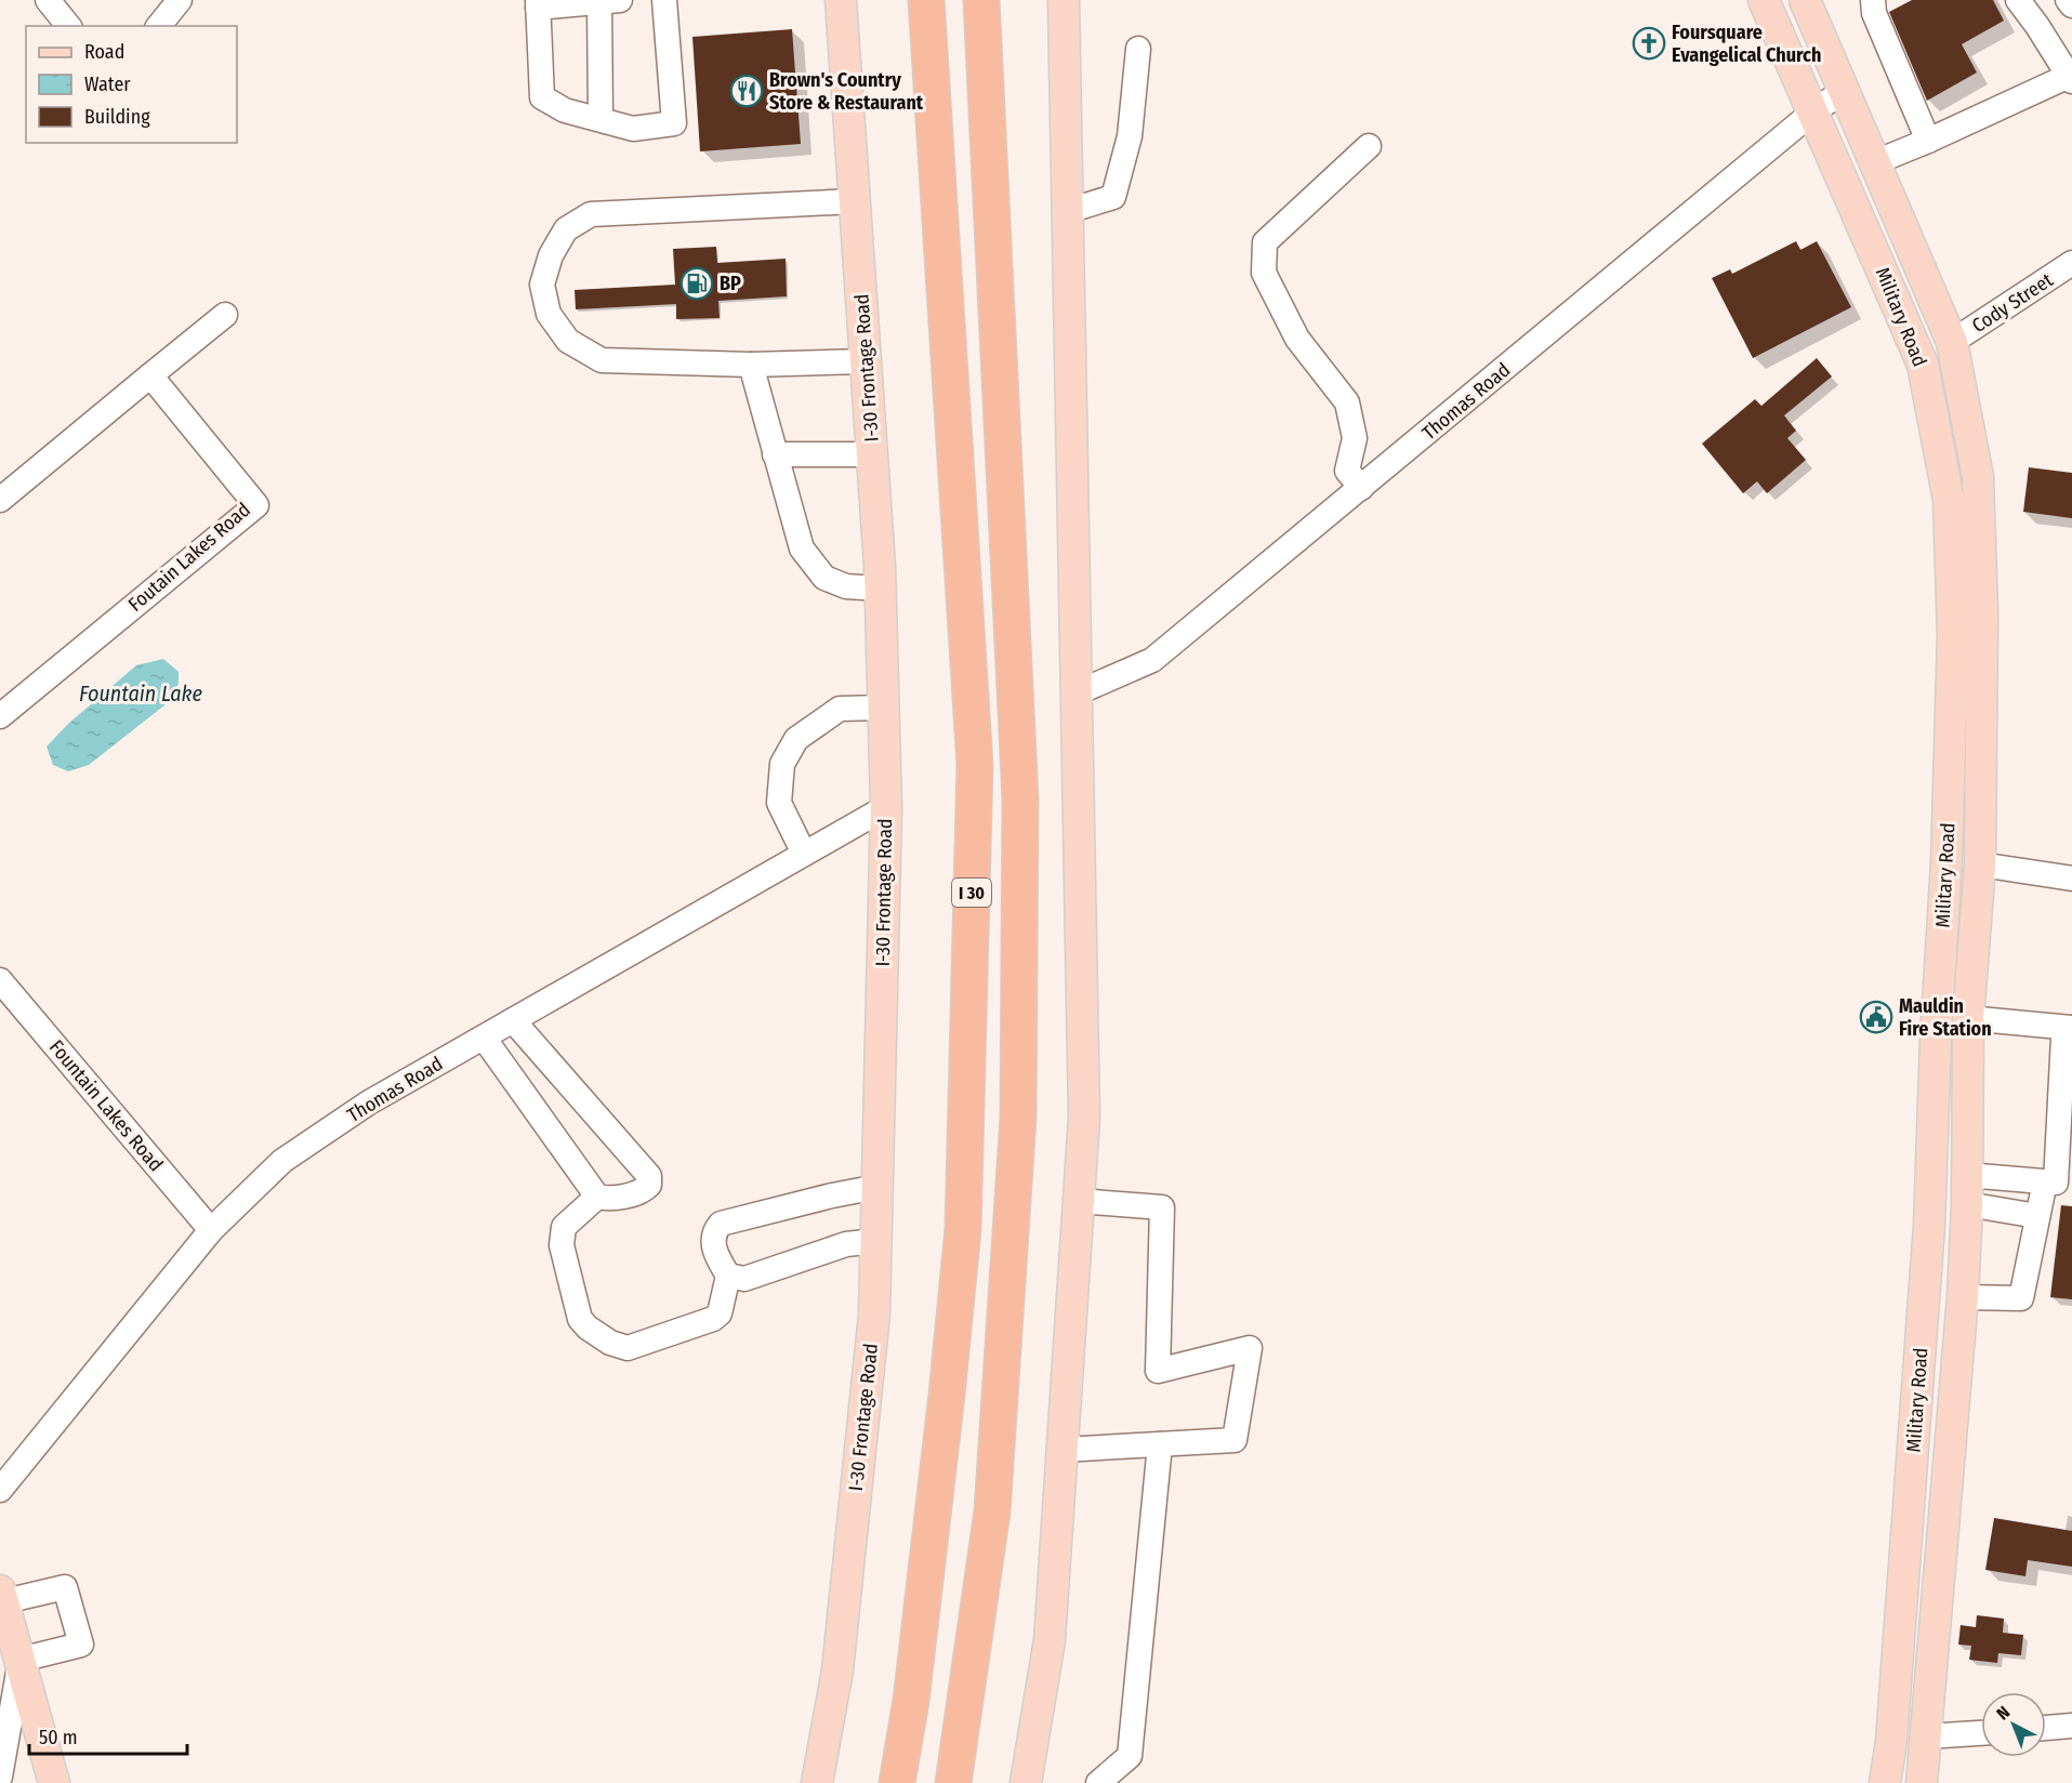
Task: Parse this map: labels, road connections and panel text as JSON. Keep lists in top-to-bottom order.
{
  "streets": {
    "highway": ["I 30"],
    "main road": ["Military Road", "I-30 Frontage Road"],
    "street": [
      "Cody Street",
      "Thomas Road",
      "Foutain Lakes Road",
      "Fountain Lakes Road"
    ]
  },
  "crossings": [
    ["Cody Street", "Military Road"],
    ["Military Road", "Thomas Road"],
    ["I-30 Frontage Road", "Thomas Road"],
    ["Thomas Road", "Fountain Lakes Road"]
  ],
  "water": ["Fountain Lake"],
  "places": {
    "church": ["Foursquare Evangelical Church"],
    "restaurant": ["Brown's Country Store & Restaurant"],
    "fuel station": ["BP"],
    "public building": ["Mauldin Fire Station"]
  },
  "legend": ["Road", "Water", "Building"],
  "scale_bar": "50 m",
  "north": "top left"
}
